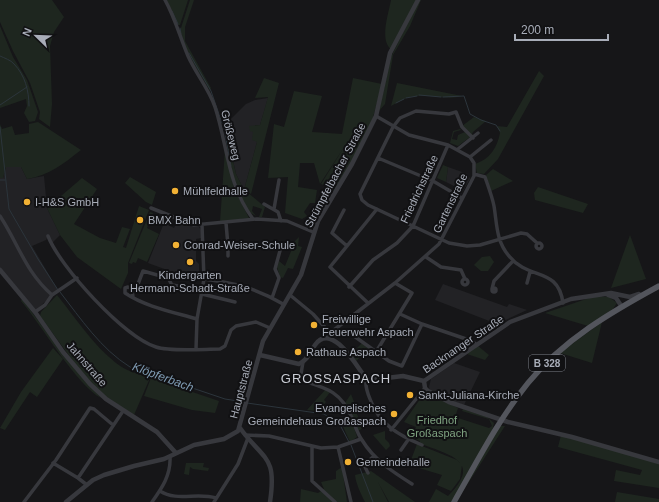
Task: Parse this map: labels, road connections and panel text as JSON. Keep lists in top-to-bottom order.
{
  "streets": {
    "main road": ["B 328"],
    "street": [
      "Größeweg",
      "Strümpfelbacher Straße",
      "Friedrichstraße",
      "Gartenstraße",
      "Backnanger Straße",
      "Jahnstraße",
      "Hauptstraße"
    ]
  },
  "crossings": [
    ["Strümpfelbacher Straße", "Hauptstraße"],
    ["Backnanger Straße", "B 328"]
  ],
  "districts": ["GROSSASPACH"],
  "water": ["Klöpferbach"],
  "parks": ["Friedhof Großaspach"],
  "places": [
    "Mühlfeldhalle",
    "I-H&S GmbH",
    "BMX Bahn",
    "Conrad-Weiser-Schule",
    "Kindergarten Hermann-Schadt-Straße",
    "Freiwillige Feuerwehr Aspach",
    "Rathaus Aspach",
    "Sankt-Juliana-Kirche",
    "Evangelisches Gemeindehaus Großaspach",
    "Gemeindehalle"
  ],
  "scale_bar": "200 m",
  "north": "top left"
}
